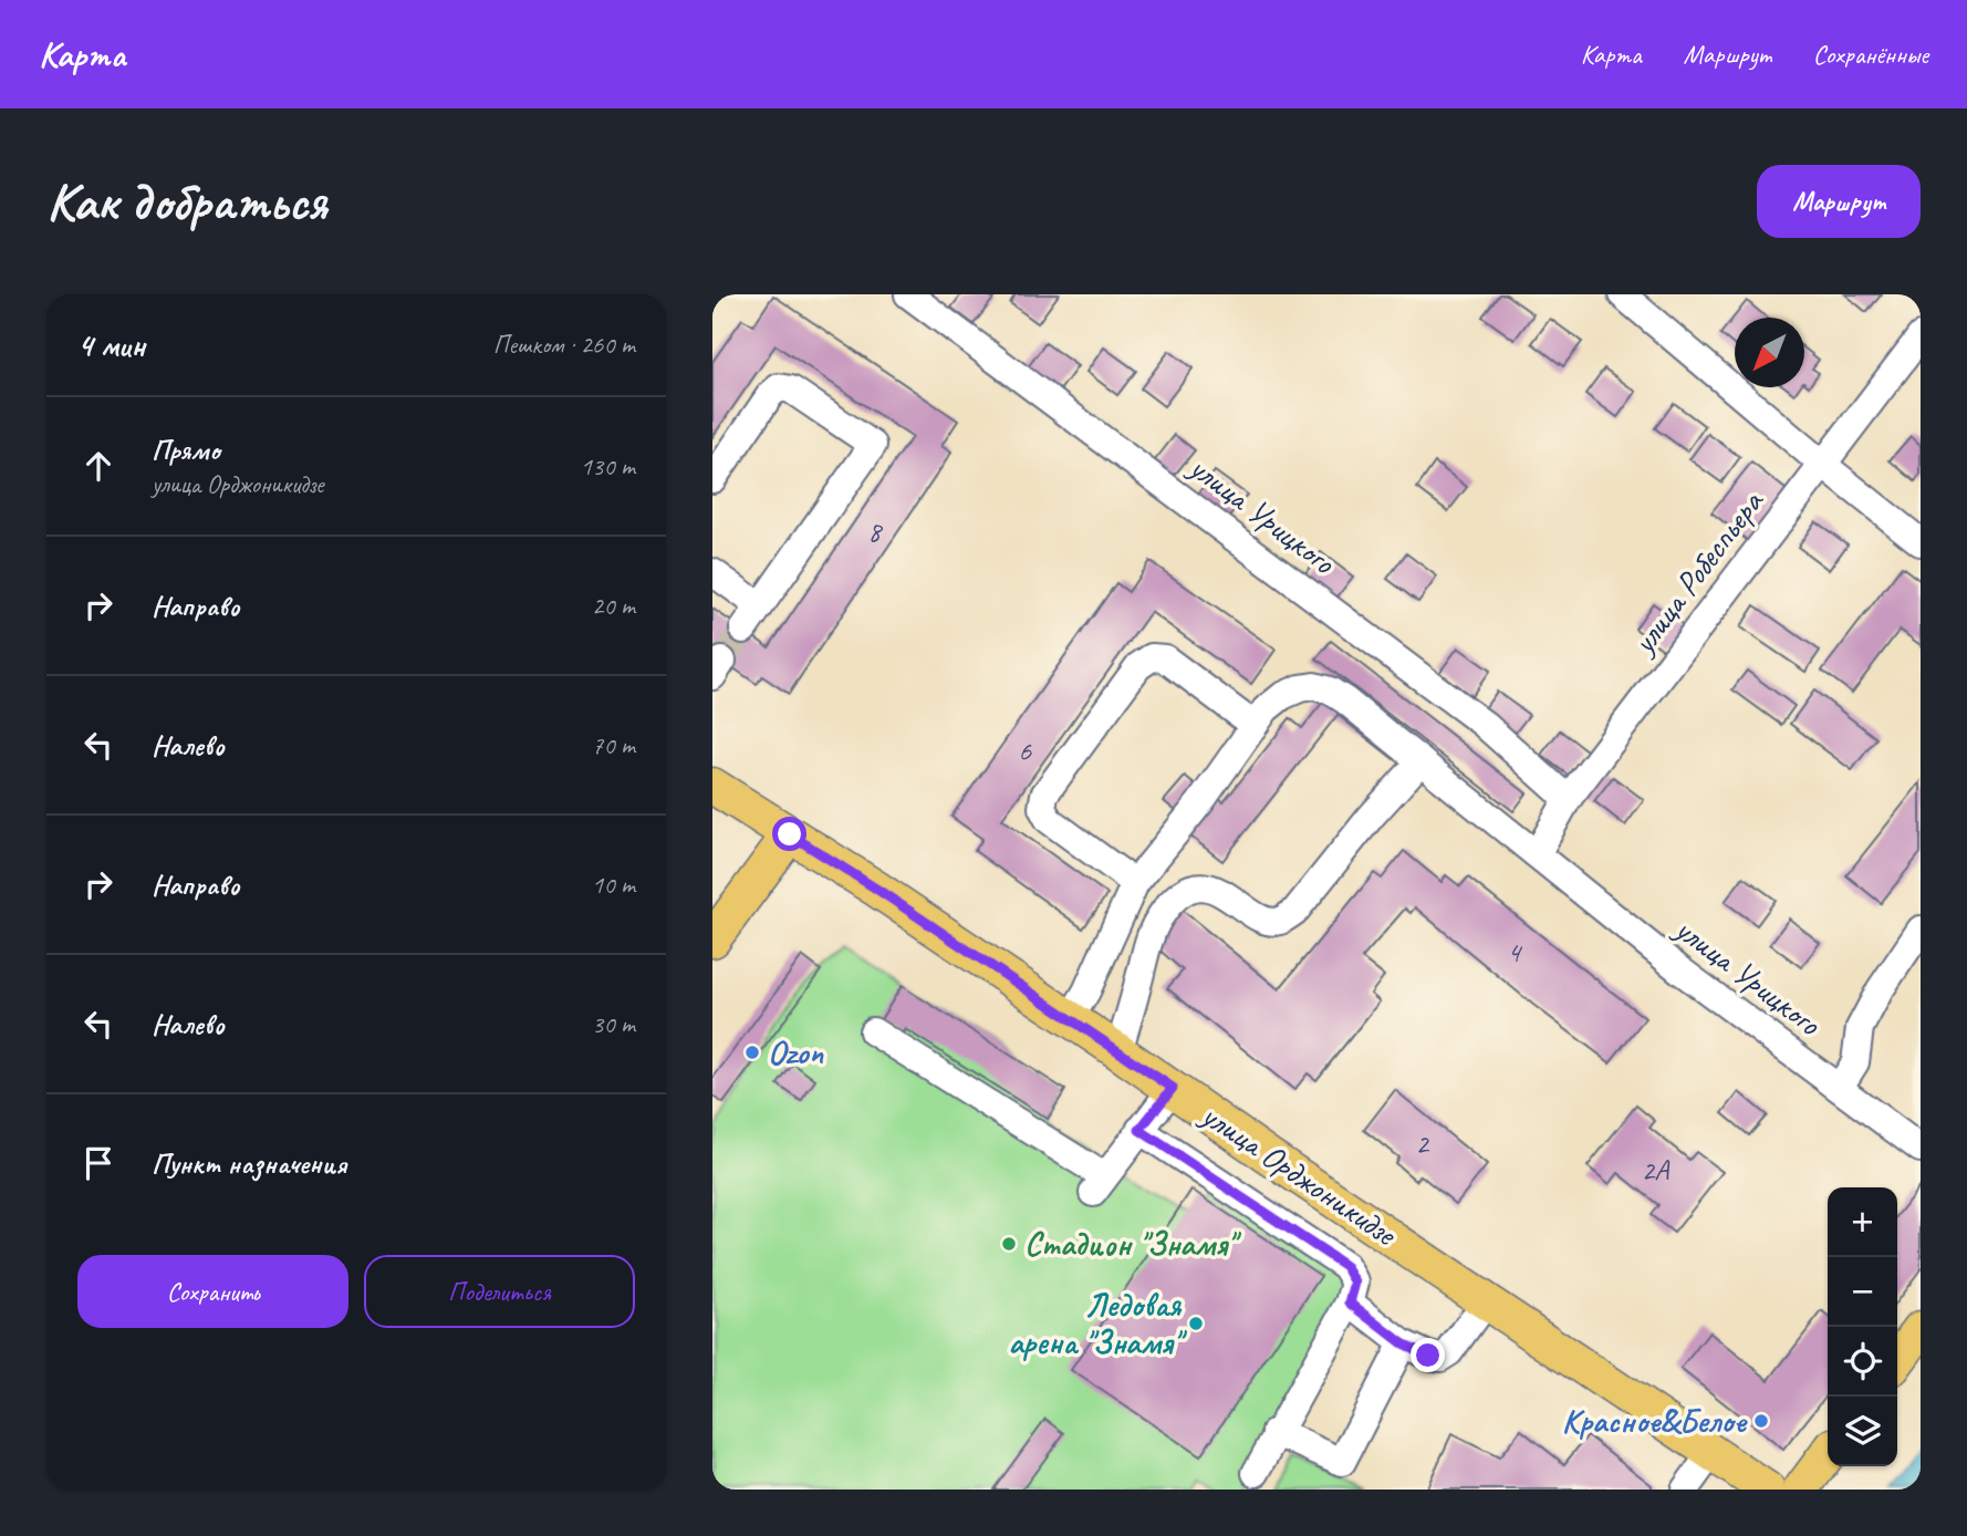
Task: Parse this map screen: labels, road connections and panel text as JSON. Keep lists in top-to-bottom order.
{
  "streets": {
    "main road": ["улица Орджоникидзе"],
    "street": ["улица Урицкого", "улица Робеспьера"]
  },
  "crossings": [
    ["улица Урицкого", "улица Робеспьера"],
    ["улица Урицкого", "улица Орджоникидзе"]
  ],
  "places": [
    "Ozon",
    "Стадион \"Знамя\"",
    "Ледовая арена \"Знамя\"",
    "Красное&Белое"
  ],
  "house_numbers": [
    "8",
    "6",
    "4",
    "2",
    "2А"
  ],
  "north": "bottom left",
  "page": {
    "header": "Карта",
    "nav": ["Карта", "Маршрут", "Сохранённые"],
    "buttons": [
      "Маршрут",
      ["Сохранить", "Поделиться"]
    ],
    "title": "Как добраться",
    "heading": ["4 мин", "Пешком · 260 m"],
    "list": [
      ["Прямо", "улица Орджоникидзе", "130 m"],
      ["Направо", "20 m"],
      ["Налево", "70 m"],
      ["Направо", "10 m"],
      ["Налево", "30 m"],
      "Пункт назначения"
    ],
    "map_buttons": ["+", "−"]
  }
}
